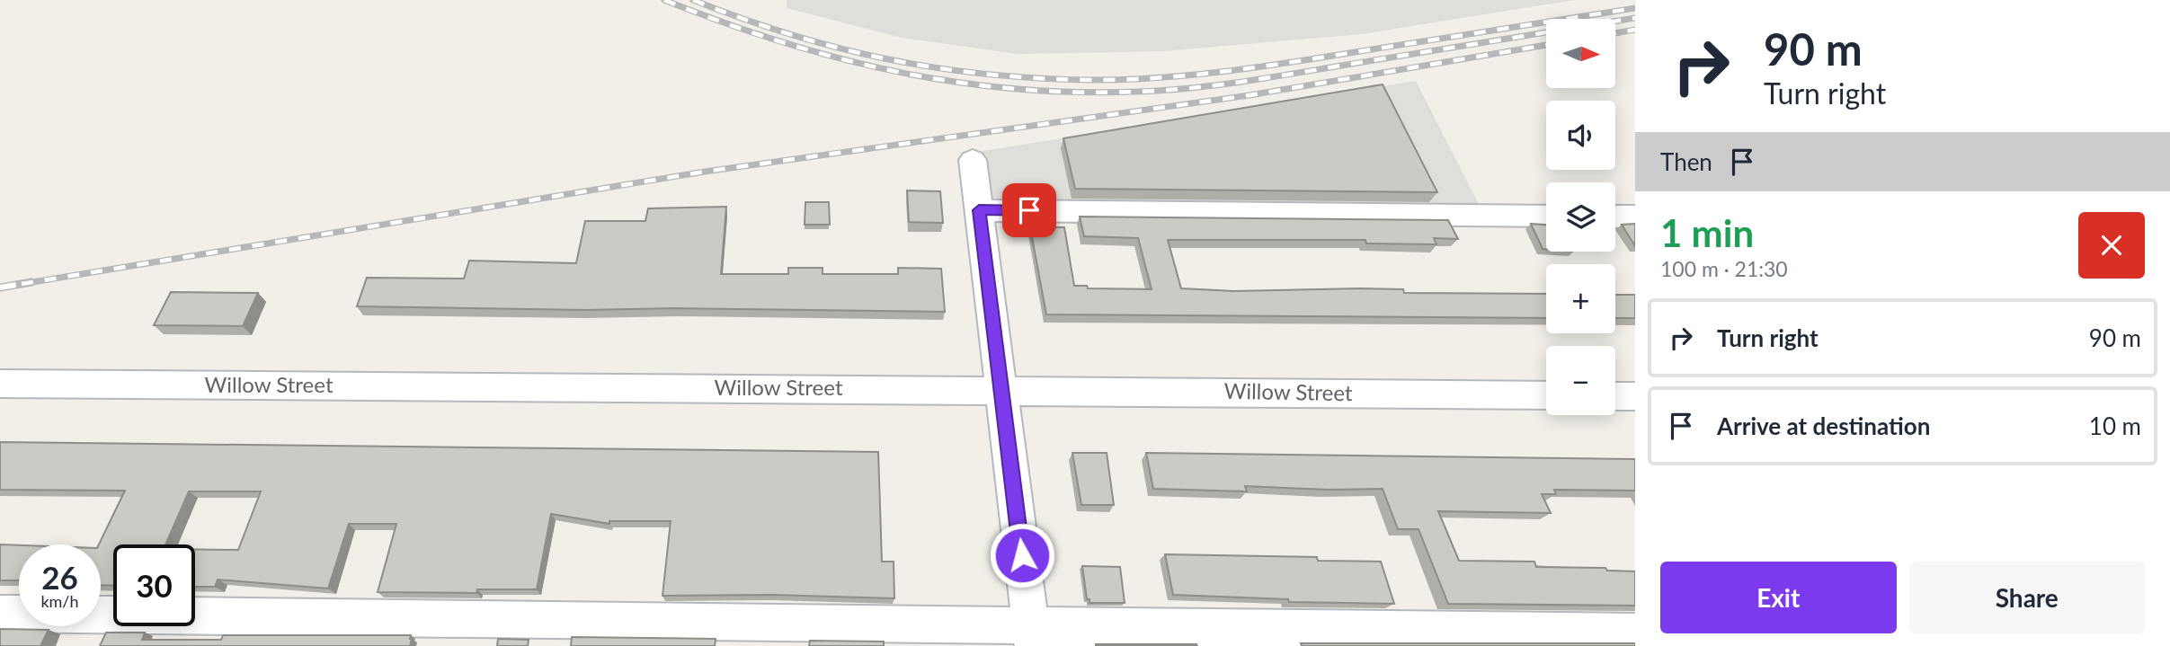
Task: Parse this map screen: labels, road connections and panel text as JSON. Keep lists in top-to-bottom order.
{
  "streets": {
    "street": ["Willow Street"]
  },
  "north": "right",
  "page": {
    "turn": ["90 m", "Turn right"],
    "map_buttons": ["+", "−"],
    "then": "Then",
    "heading": ["1 min", "100 m · 21:30"],
    "list": [
      {
        "name": "Turn right",
        "value": "90 m"
      },
      {
        "name": "Arrive at destination",
        "value": "10 m"
      }
    ],
    "speed": "26 km/h",
    "limit": "30",
    "buttons": ["Exit", "Share"]
  }
}
